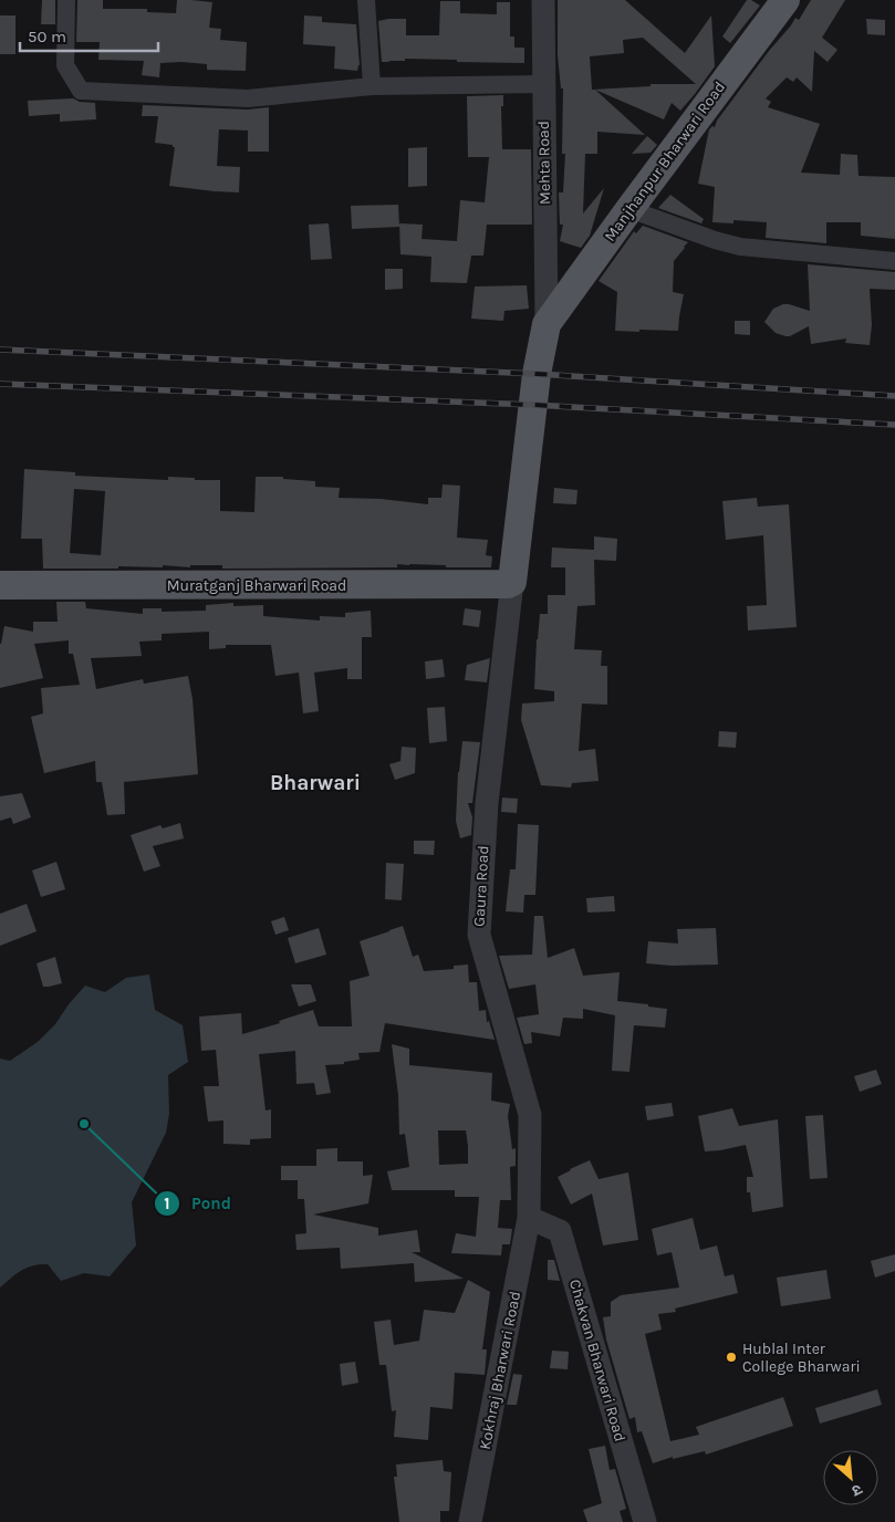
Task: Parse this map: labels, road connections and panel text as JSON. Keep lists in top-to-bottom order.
{
  "streets": {
    "main road": ["Manjhanpur Bharwari Road", "Muratganj Bharwari Road"],
    "street": [
      "Mehta Road",
      "Gaura Road",
      "Chakvan Bharwari Road",
      "Kokhraj Bharwari Road"
    ]
  },
  "crossings": [
    ["Manjhanpur Bharwari Road", "Mehta Road"],
    ["Muratganj Bharwari Road", "Gaura Road"],
    ["Gaura Road", "Chakvan Bharwari Road"],
    ["Gaura Road", "Kokhraj Bharwari Road"],
    ["Chakvan Bharwari Road", "Kokhraj Bharwari Road"]
  ],
  "districts": ["Bharwari"],
  "places": ["Pond", "Hublal Inter College Bharwari"],
  "scale_bar": "50 m",
  "north": "bottom right"
}
